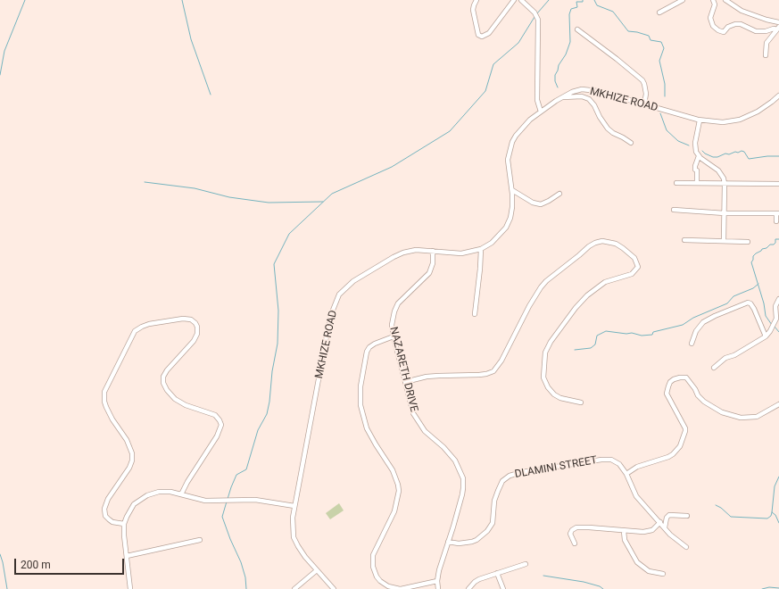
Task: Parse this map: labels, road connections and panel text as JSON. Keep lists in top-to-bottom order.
{
  "streets": {
    "street": ["MKHIZE ROAD", "NAZARETH DRIVE", "DLAMINI STREET"]
  },
  "crossings": [
    ["MKHIZE ROAD", "NAZARETH DRIVE"],
    ["NAZARETH DRIVE", "DLAMINI STREET"]
  ],
  "scale_bar": "200 m"
}
